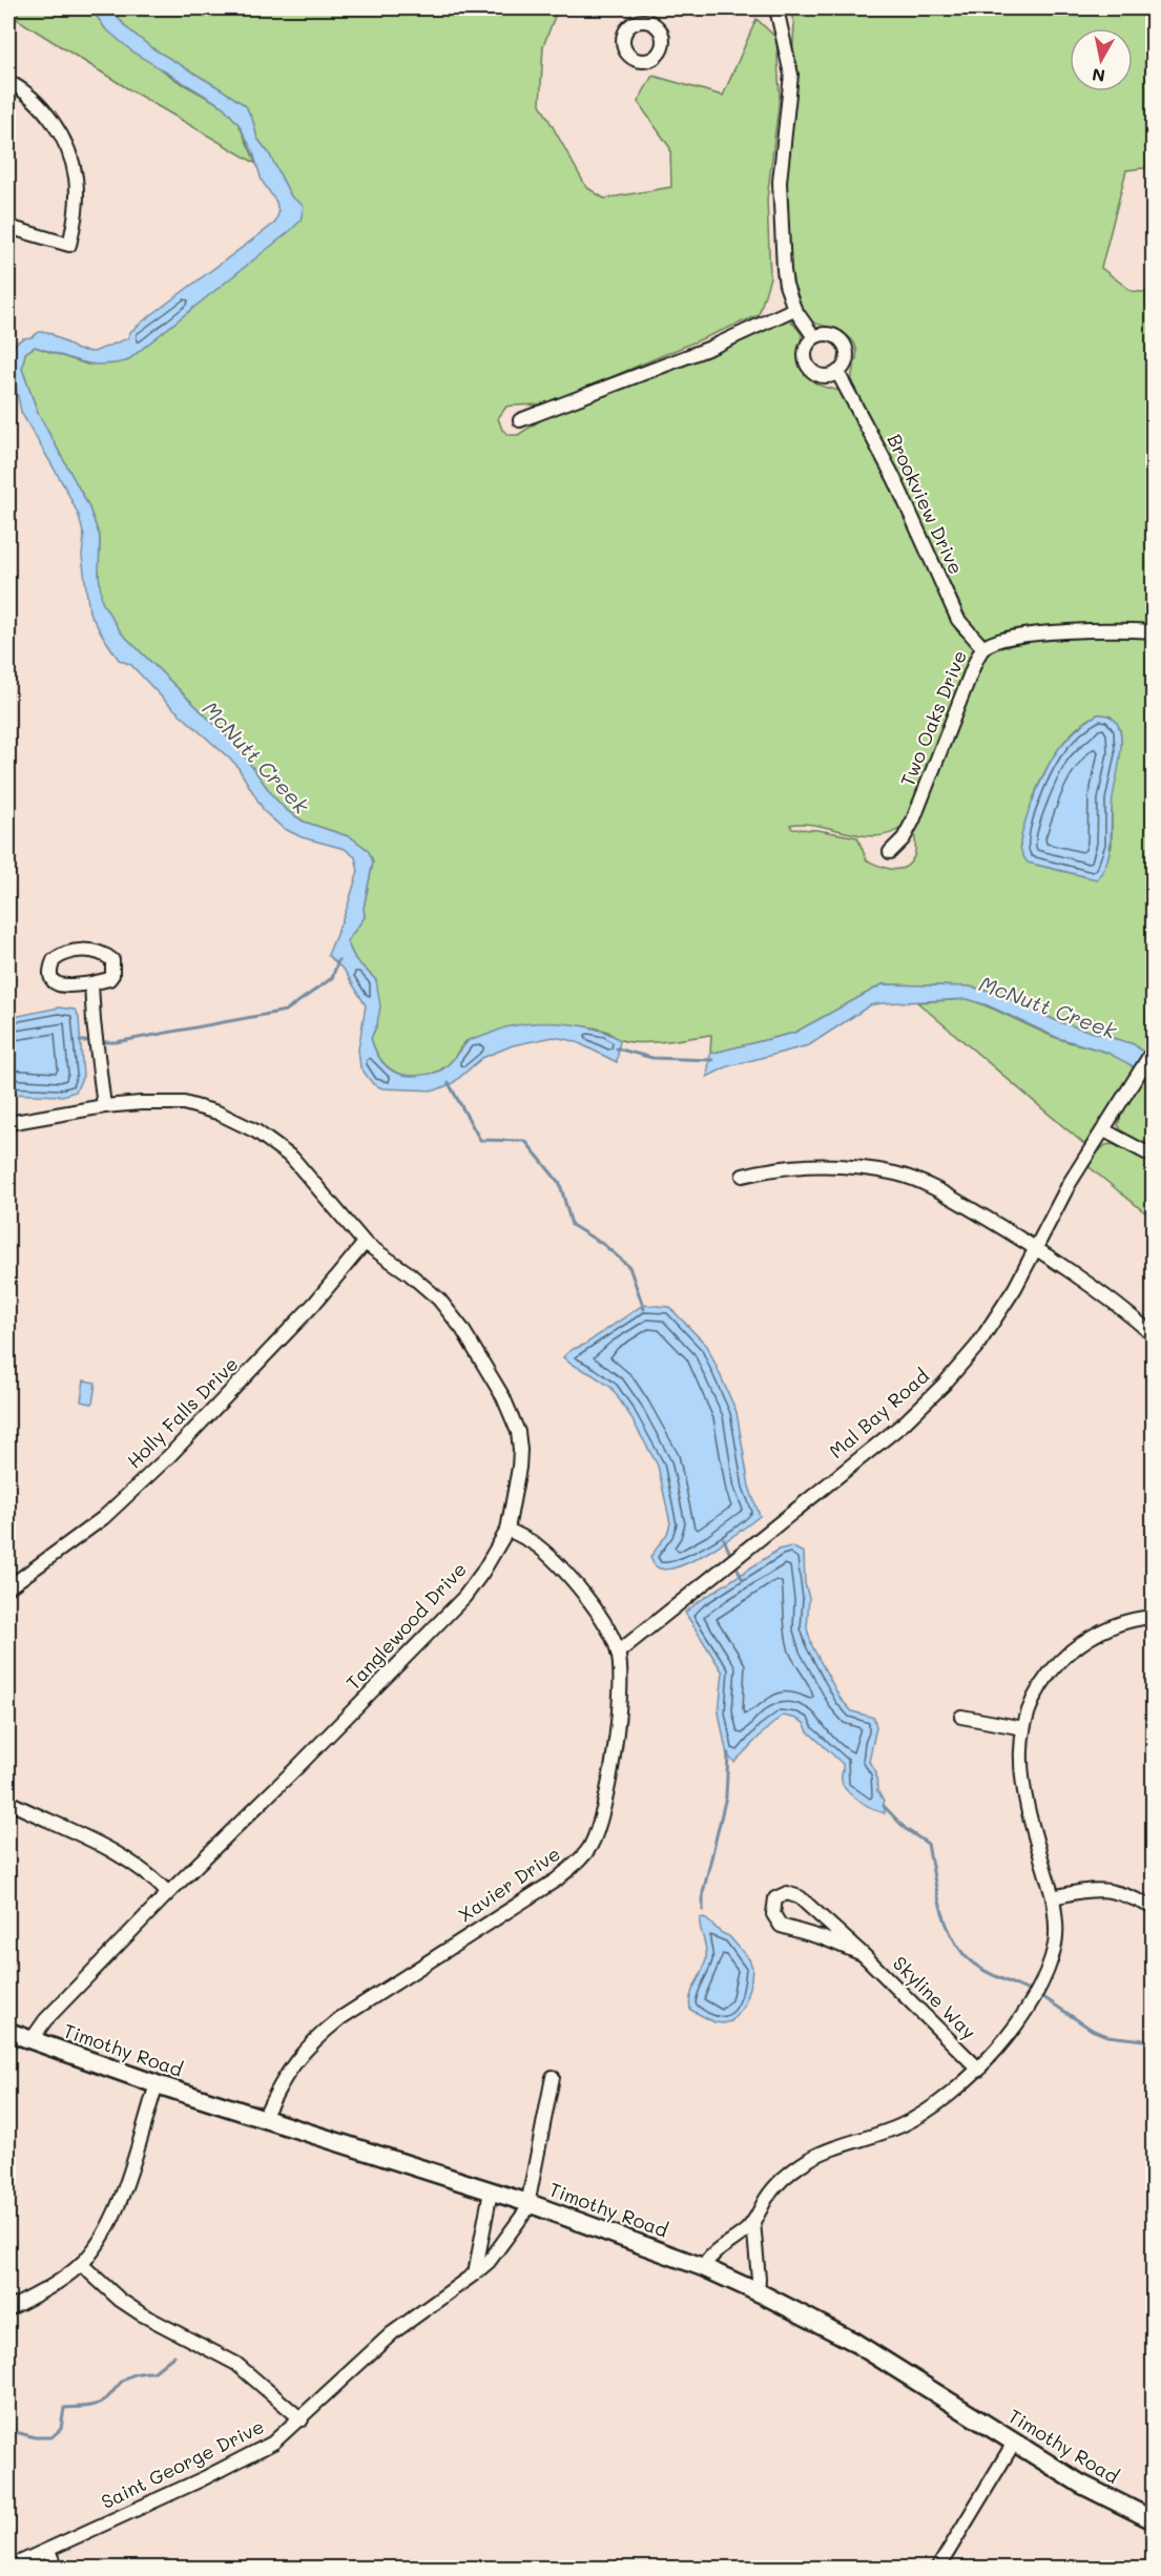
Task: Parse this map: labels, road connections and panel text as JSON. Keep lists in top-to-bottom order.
{
  "streets": {
    "main road": ["Timothy Road"],
    "street": [
      "Brookview Drive",
      "Two Oaks Drive",
      "Holly Falls Drive",
      "Mal Bay Road",
      "Tanglewood Drive",
      "Xavier Drive",
      "Skyline Way",
      "Saint George Drive"
    ]
  },
  "crossings": [
    ["Brookview Drive", "Two Oaks Drive"],
    ["Holly Falls Drive", "Tanglewood Drive"],
    ["Mal Bay Road", "Xavier Drive"],
    ["Tanglewood Drive", "Xavier Drive"],
    ["Tanglewood Drive", "Timothy Road"],
    ["Xavier Drive", "Timothy Road"],
    ["Timothy Road", "Saint George Drive"]
  ],
  "water": ["McNutt Creek"],
  "north": "bottom"
}
